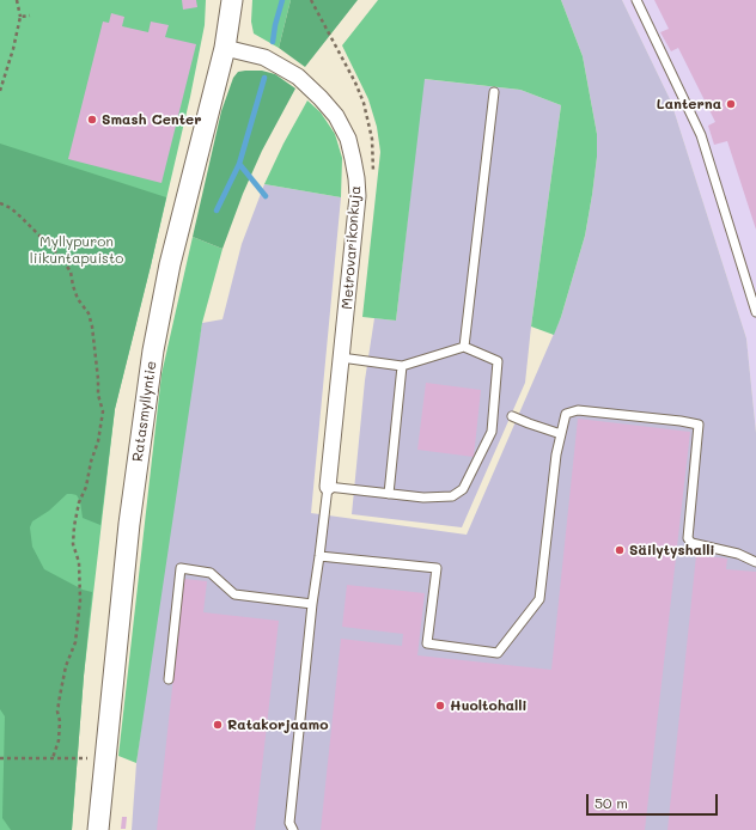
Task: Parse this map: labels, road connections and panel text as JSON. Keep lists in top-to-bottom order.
{
  "streets": {
    "street": ["Metrovarikonkuja", "Ratasmyllyntie"]
  },
  "crossings": [
    ["Metrovarikonkuja", "Ratasmyllyntie"]
  ],
  "parks": ["Myllypuron liikuntapuisto"],
  "places": [
    "Lanterna",
    "Smash Center",
    "Säilytyshalli",
    "Huoltohalli",
    "Ratakorjaamo"
  ],
  "scale_bar": "50 m"
}
